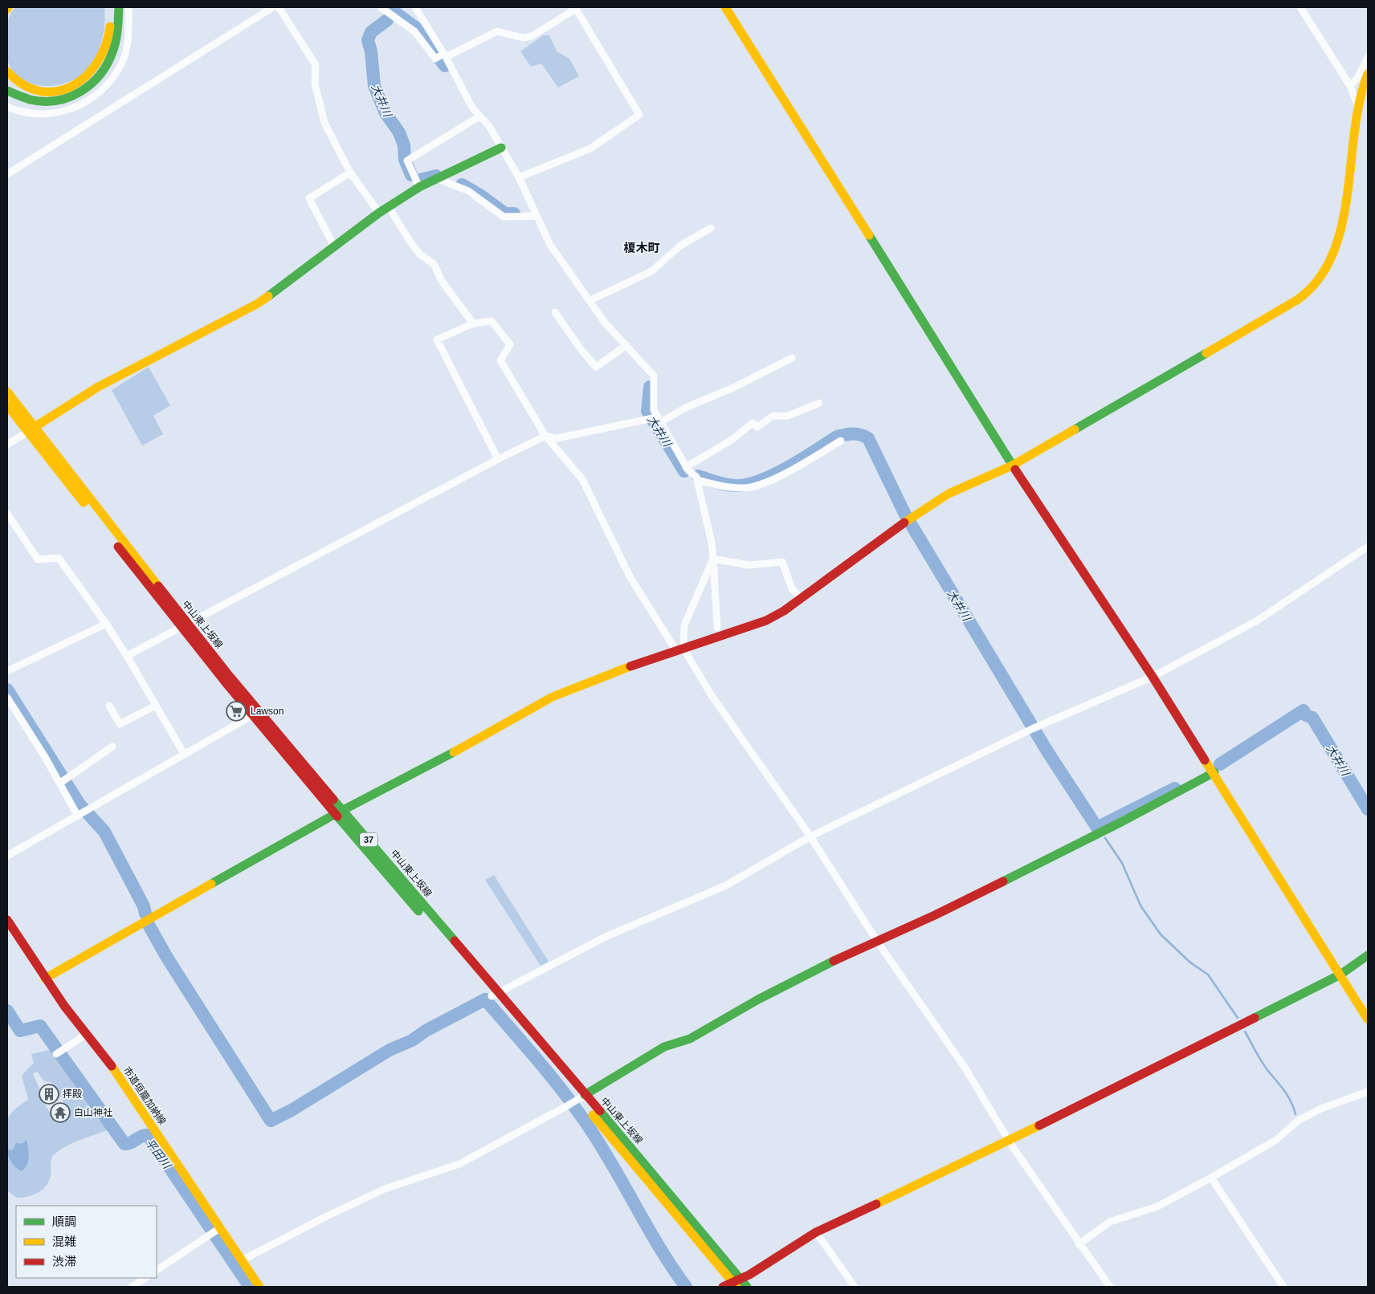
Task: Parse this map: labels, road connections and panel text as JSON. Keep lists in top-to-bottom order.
{
  "streets": {
    "main road": ["中山東上坂線", "37", "市道垣籠加納線"]
  },
  "districts": ["榎木町"],
  "water": ["大井川", "平田川"],
  "places": {
    "supermarket": ["Lawson"],
    "building": ["拝殿"],
    "temple": ["白山神社"]
  },
  "legend": ["順調", "混雑", "渋滞"]
}
